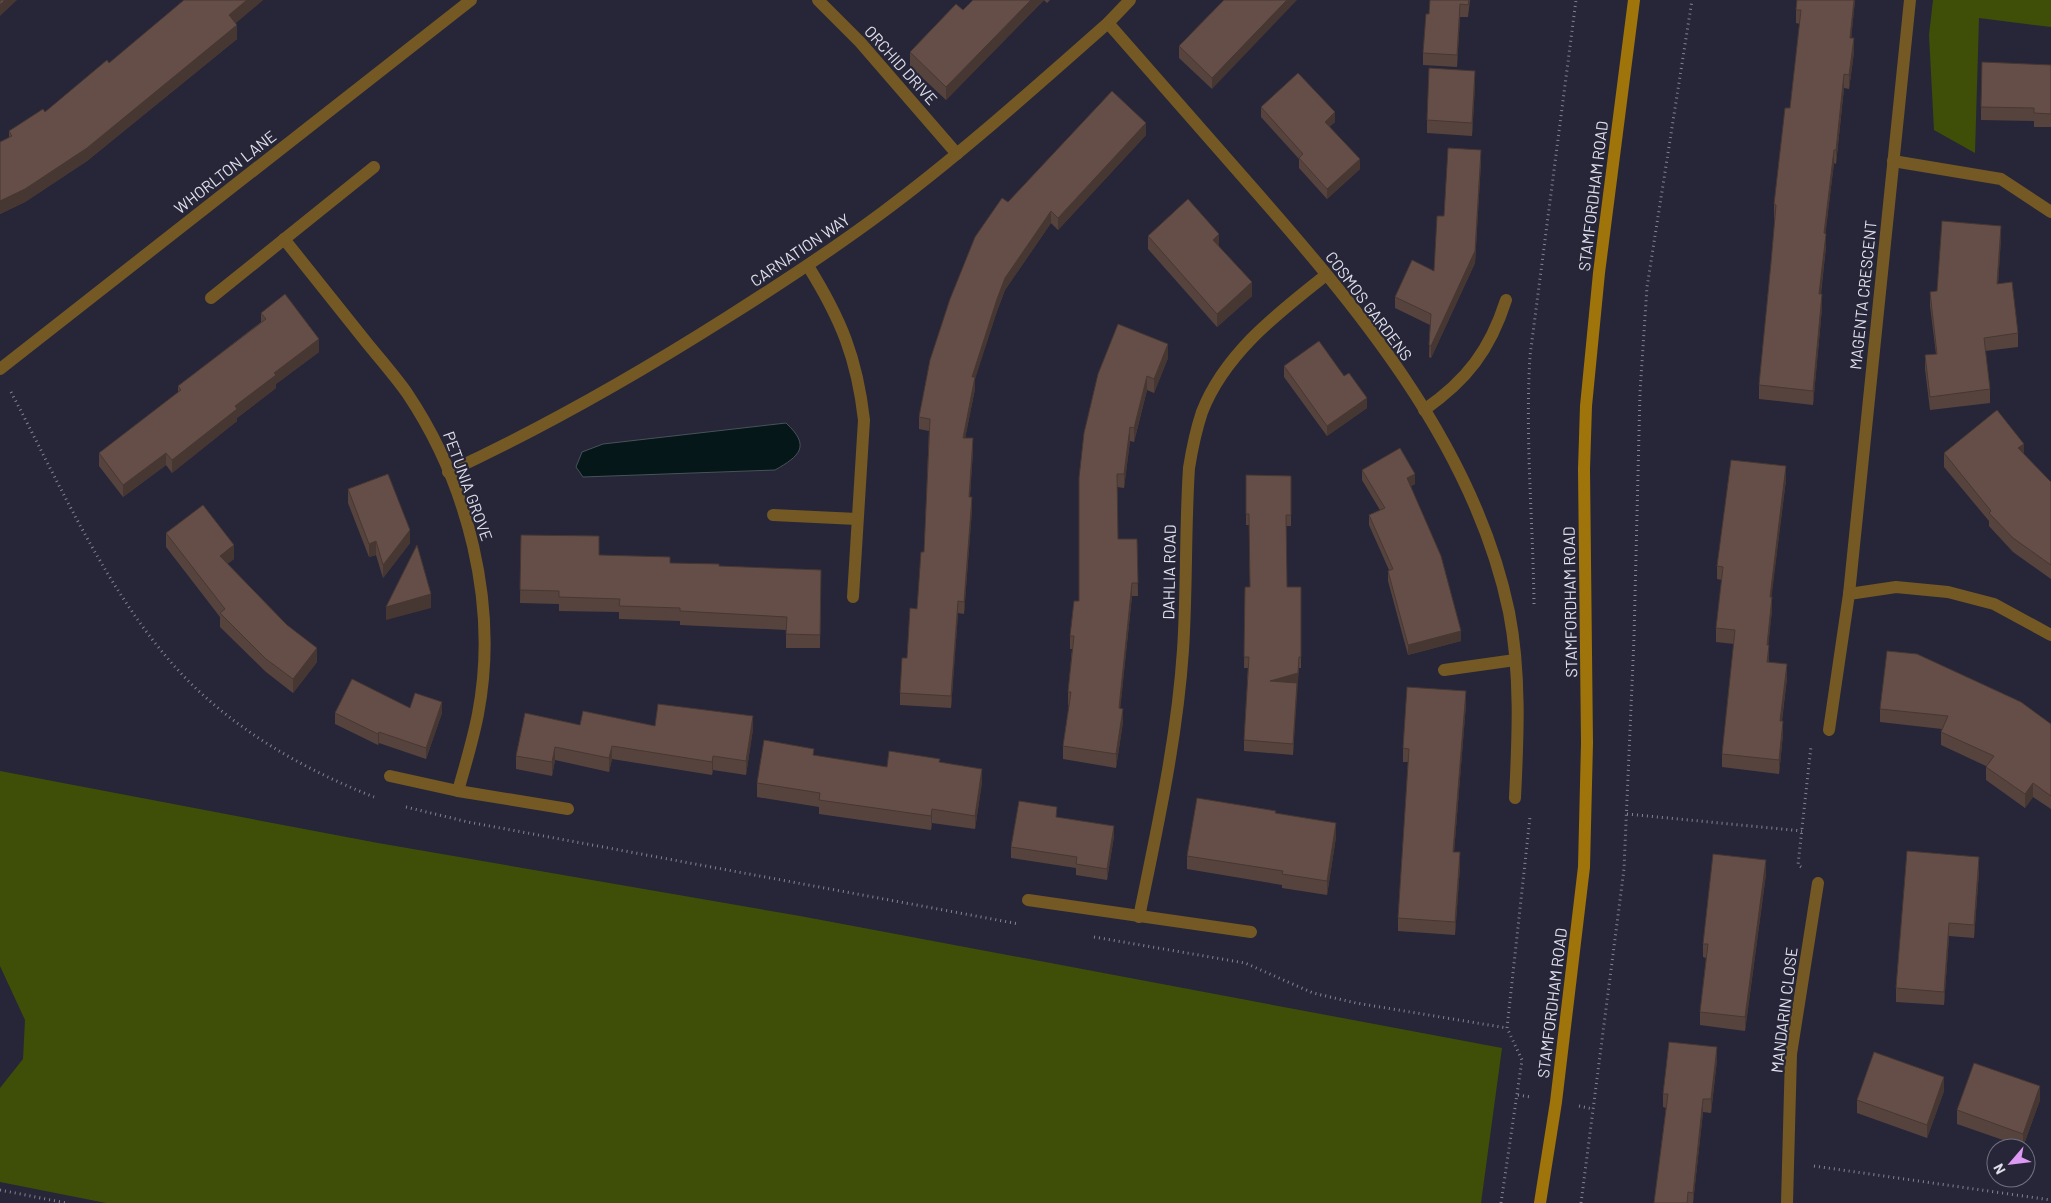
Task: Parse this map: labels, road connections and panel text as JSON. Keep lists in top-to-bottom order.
{
  "streets": {
    "main road": ["STAMFORDHAM ROAD"],
    "street": [
      "ORCHID DRIVE",
      "WHORLTON LANE",
      "CARNATION WAY",
      "MAGENTA CRESCENT",
      "COSMOS GARDENS",
      "PETUNIA GROVE",
      "DAHLIA ROAD",
      "MANDARIN CLOSE"
    ]
  },
  "crossings": [
    ["ORCHID DRIVE", "CARNATION WAY"],
    ["CARNATION WAY", "COSMOS GARDENS"],
    ["CARNATION WAY", "PETUNIA GROVE"],
    ["COSMOS GARDENS", "DAHLIA ROAD"]
  ],
  "north": "bottom left"
}
